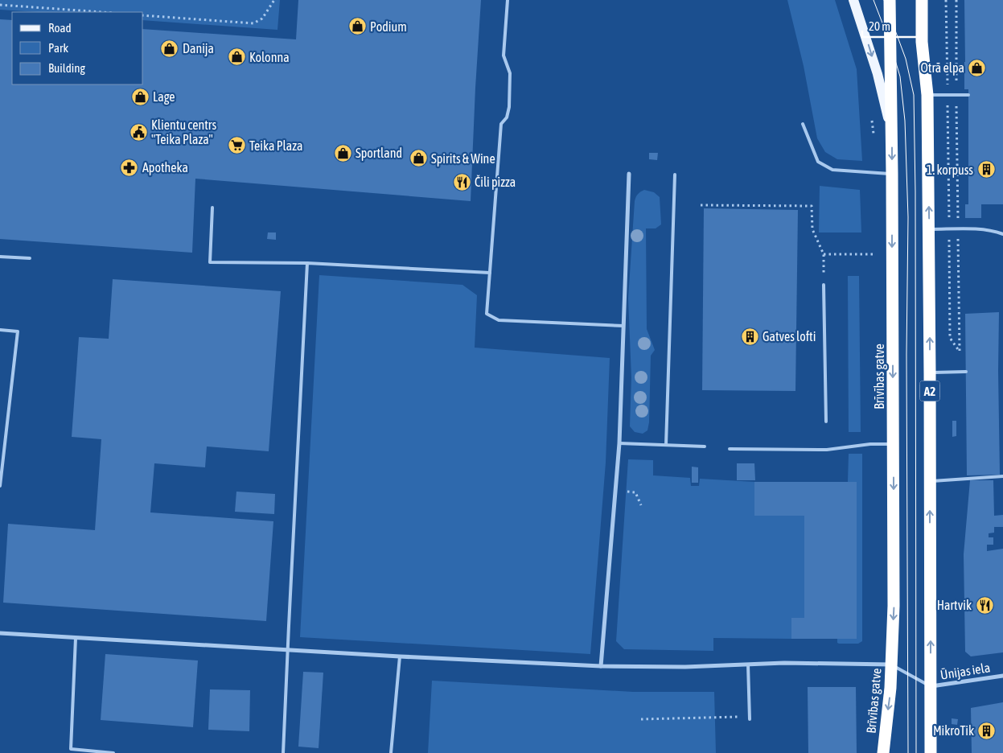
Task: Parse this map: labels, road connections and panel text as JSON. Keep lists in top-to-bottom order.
{
  "streets": {
    "highway": ["Brīvības gatve", "A2"],
    "street": ["Ūnijas iela"]
  },
  "crossings": [
    ["A2", "Ūnijas iela"]
  ],
  "places": {
    "shop": [
      "Podium",
      "Danija",
      "Kolonna",
      "Otrā elpa",
      "Lage",
      "Sportland",
      "Spirits & Wine"
    ],
    "public building": ["Klientu centrs \"Teika Plaza\""],
    "supermarket": ["Teika Plaza"],
    "pharmacy": ["Apotheka"],
    "building": ["1. korpuss", "Gatves lofti", "MikroTik"],
    "restaurant": ["Čili pizza", "Hartvik"]
  },
  "legend": ["Road", "Park", "Building"],
  "scale_bar": "20 m"
}
